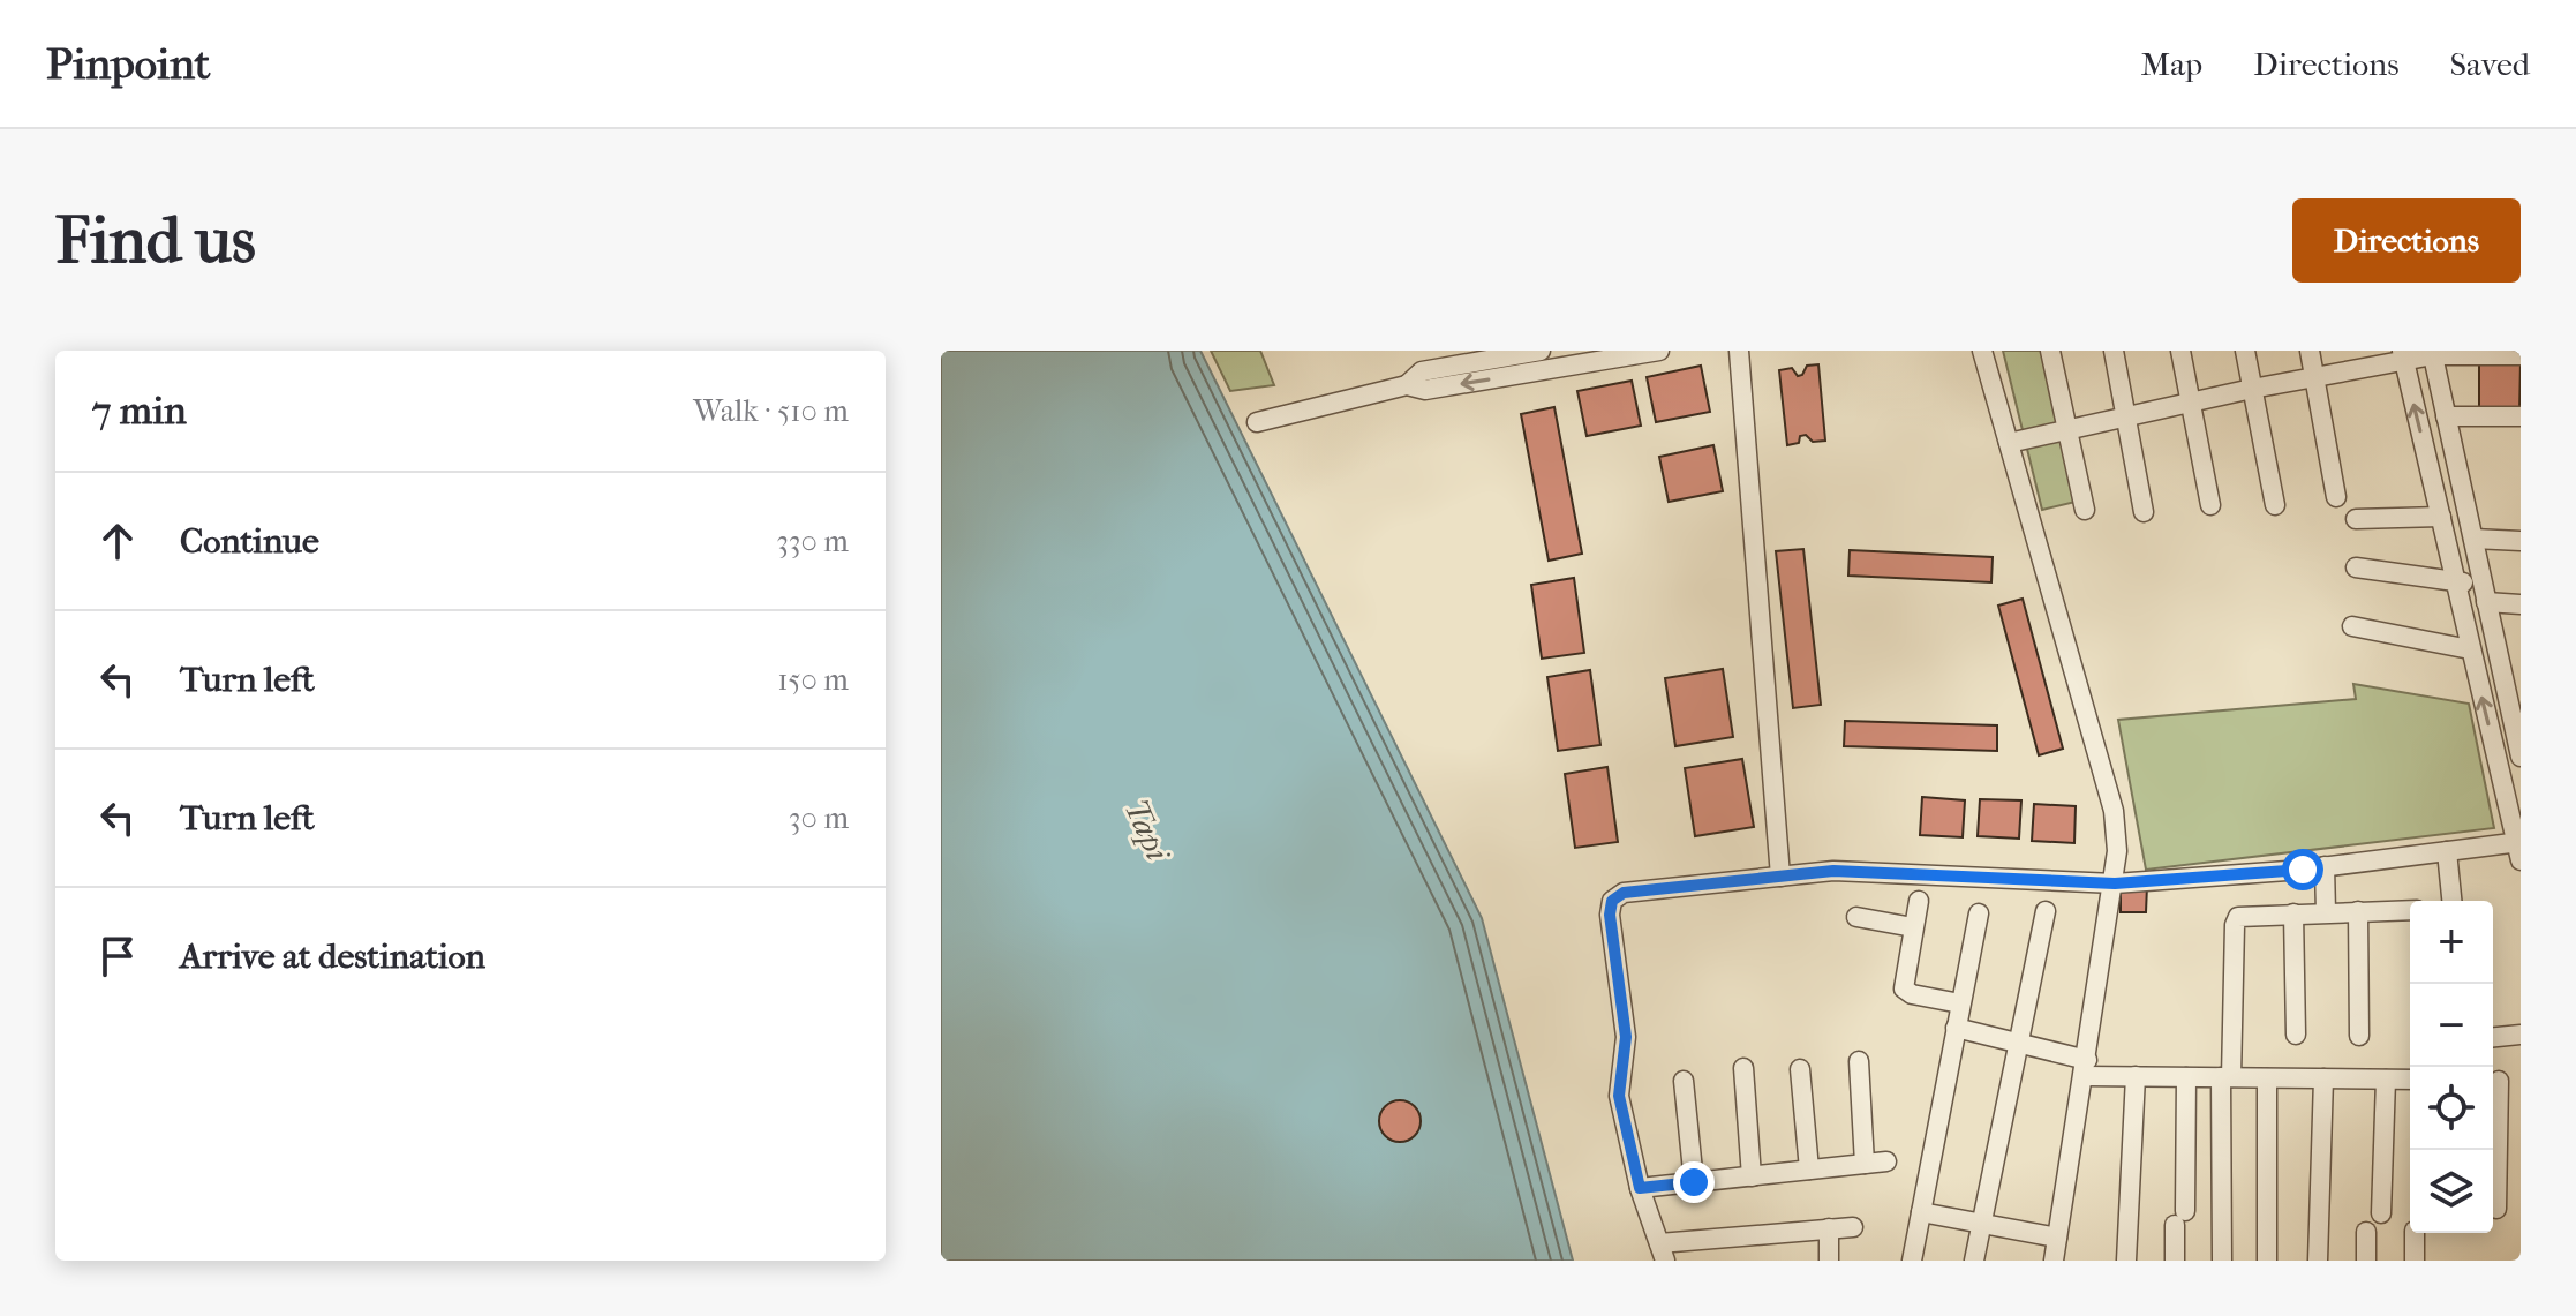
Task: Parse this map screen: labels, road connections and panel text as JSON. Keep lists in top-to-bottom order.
{
  "water": ["Tapi"],
  "page": {
    "header": "Pinpoint",
    "nav": ["Map", "Directions", "Saved"],
    "buttons": "Directions",
    "title": "Find us",
    "heading": ["7 min", "Walk · 510 m"],
    "list": [
      ["Continue", "330 m"],
      ["Turn left", "150 m"],
      ["Turn left", "30 m"],
      "Arrive at destination"
    ],
    "map_buttons": ["+", "−"]
  }
}
